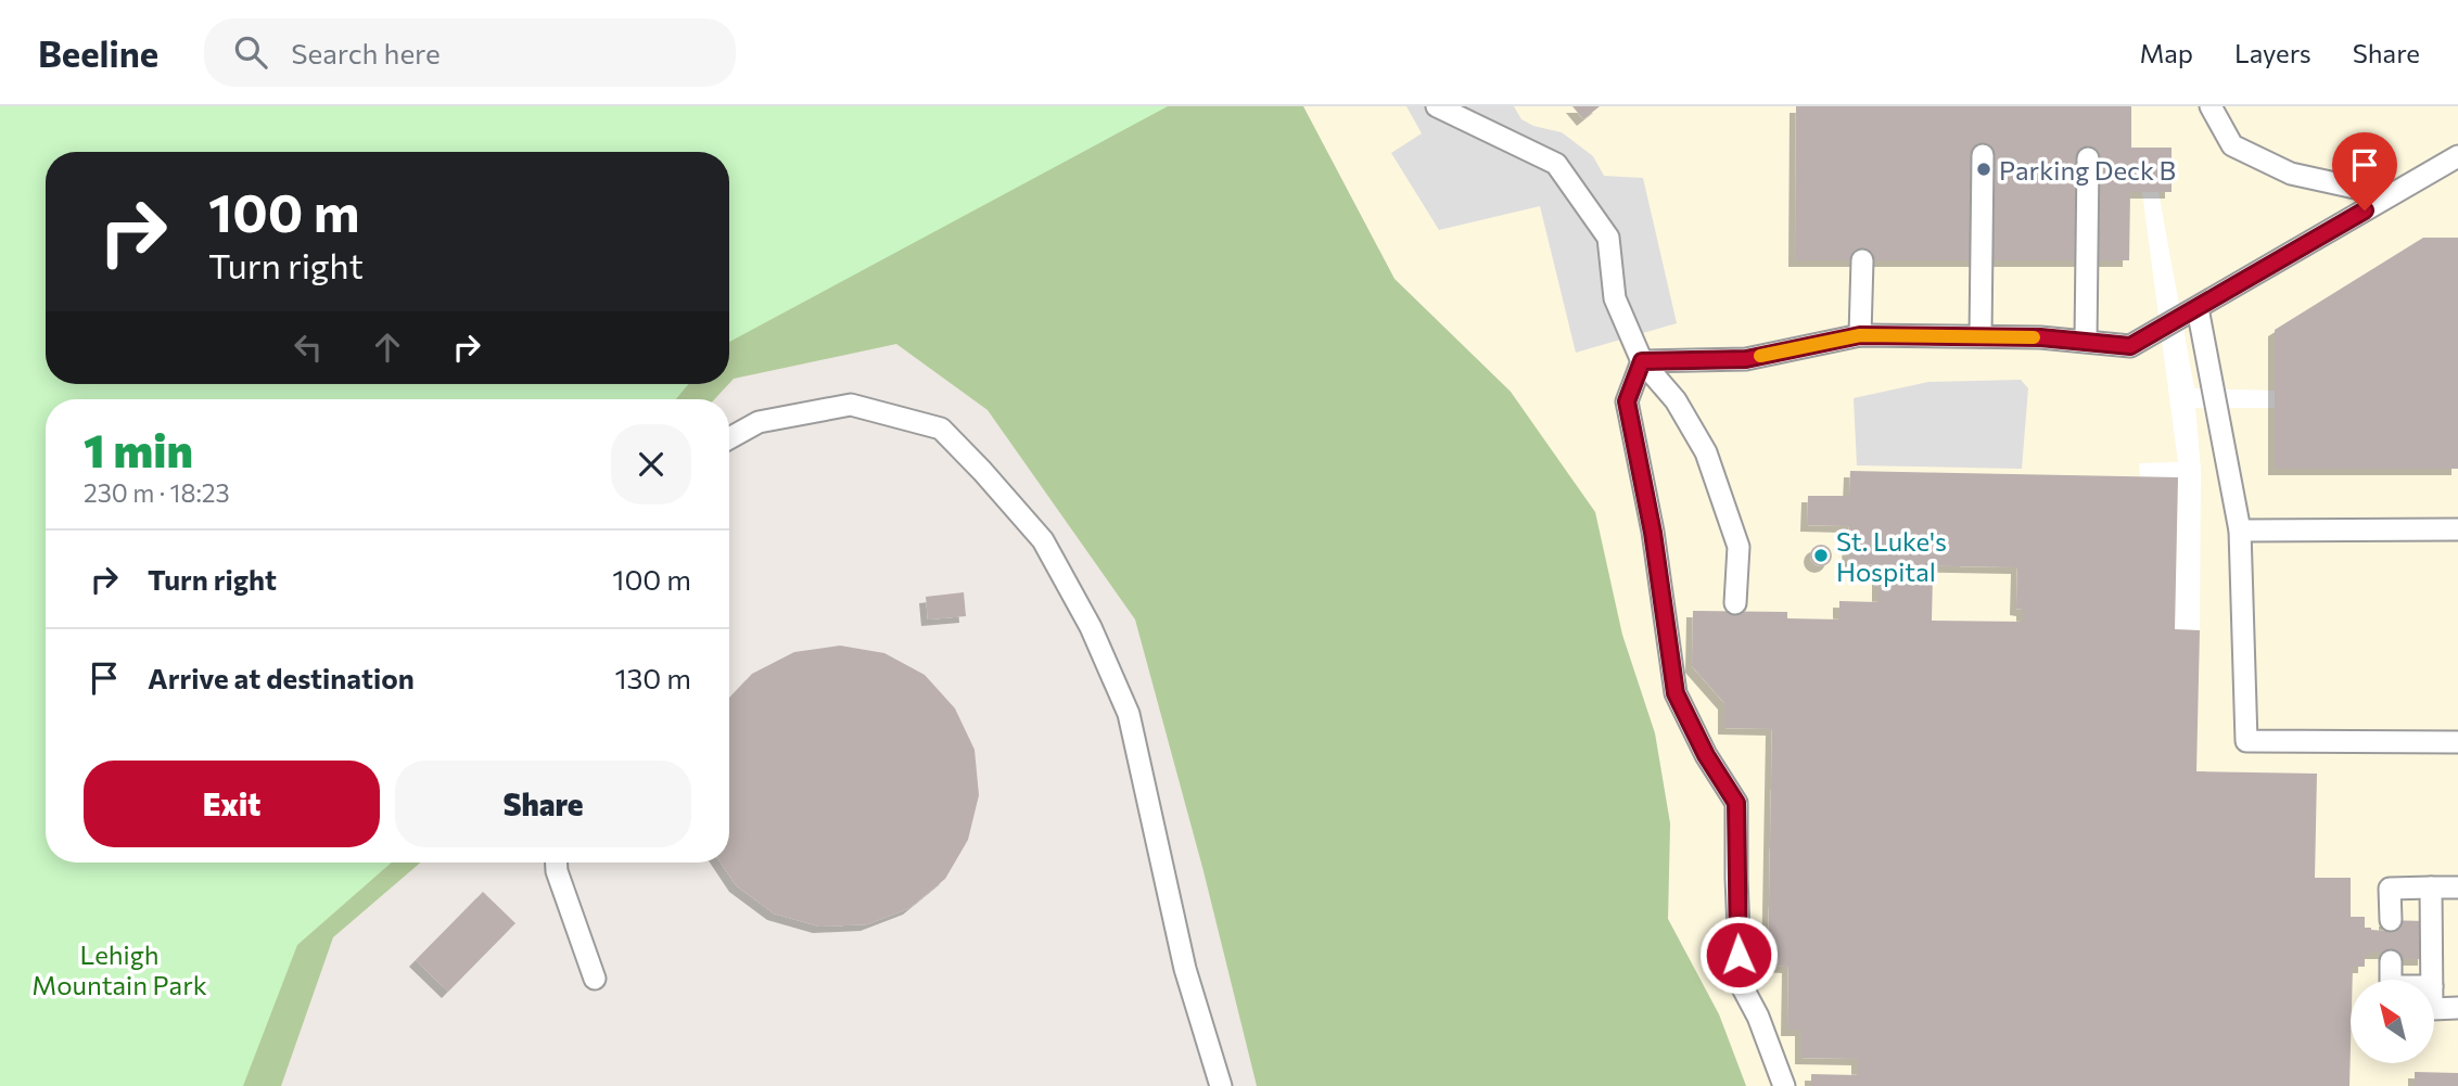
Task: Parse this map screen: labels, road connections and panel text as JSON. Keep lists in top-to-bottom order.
{
  "parks": ["Lehigh Mountain Park"],
  "places": ["Parking Deck B", "St. Luke's Hospital"],
  "north": "top left",
  "page": {
    "header": "Beeline",
    "search": "Search here",
    "nav": ["Map", "Layers", "Share"],
    "turn": ["100 m", "Turn right"],
    "heading": ["1 min", "230 m · 18:23"],
    "list": [
      {
        "name": "Turn right",
        "value": "100 m"
      },
      {
        "name": "Arrive at destination",
        "value": "130 m"
      }
    ],
    "buttons": ["Exit", "Share"]
  }
}
